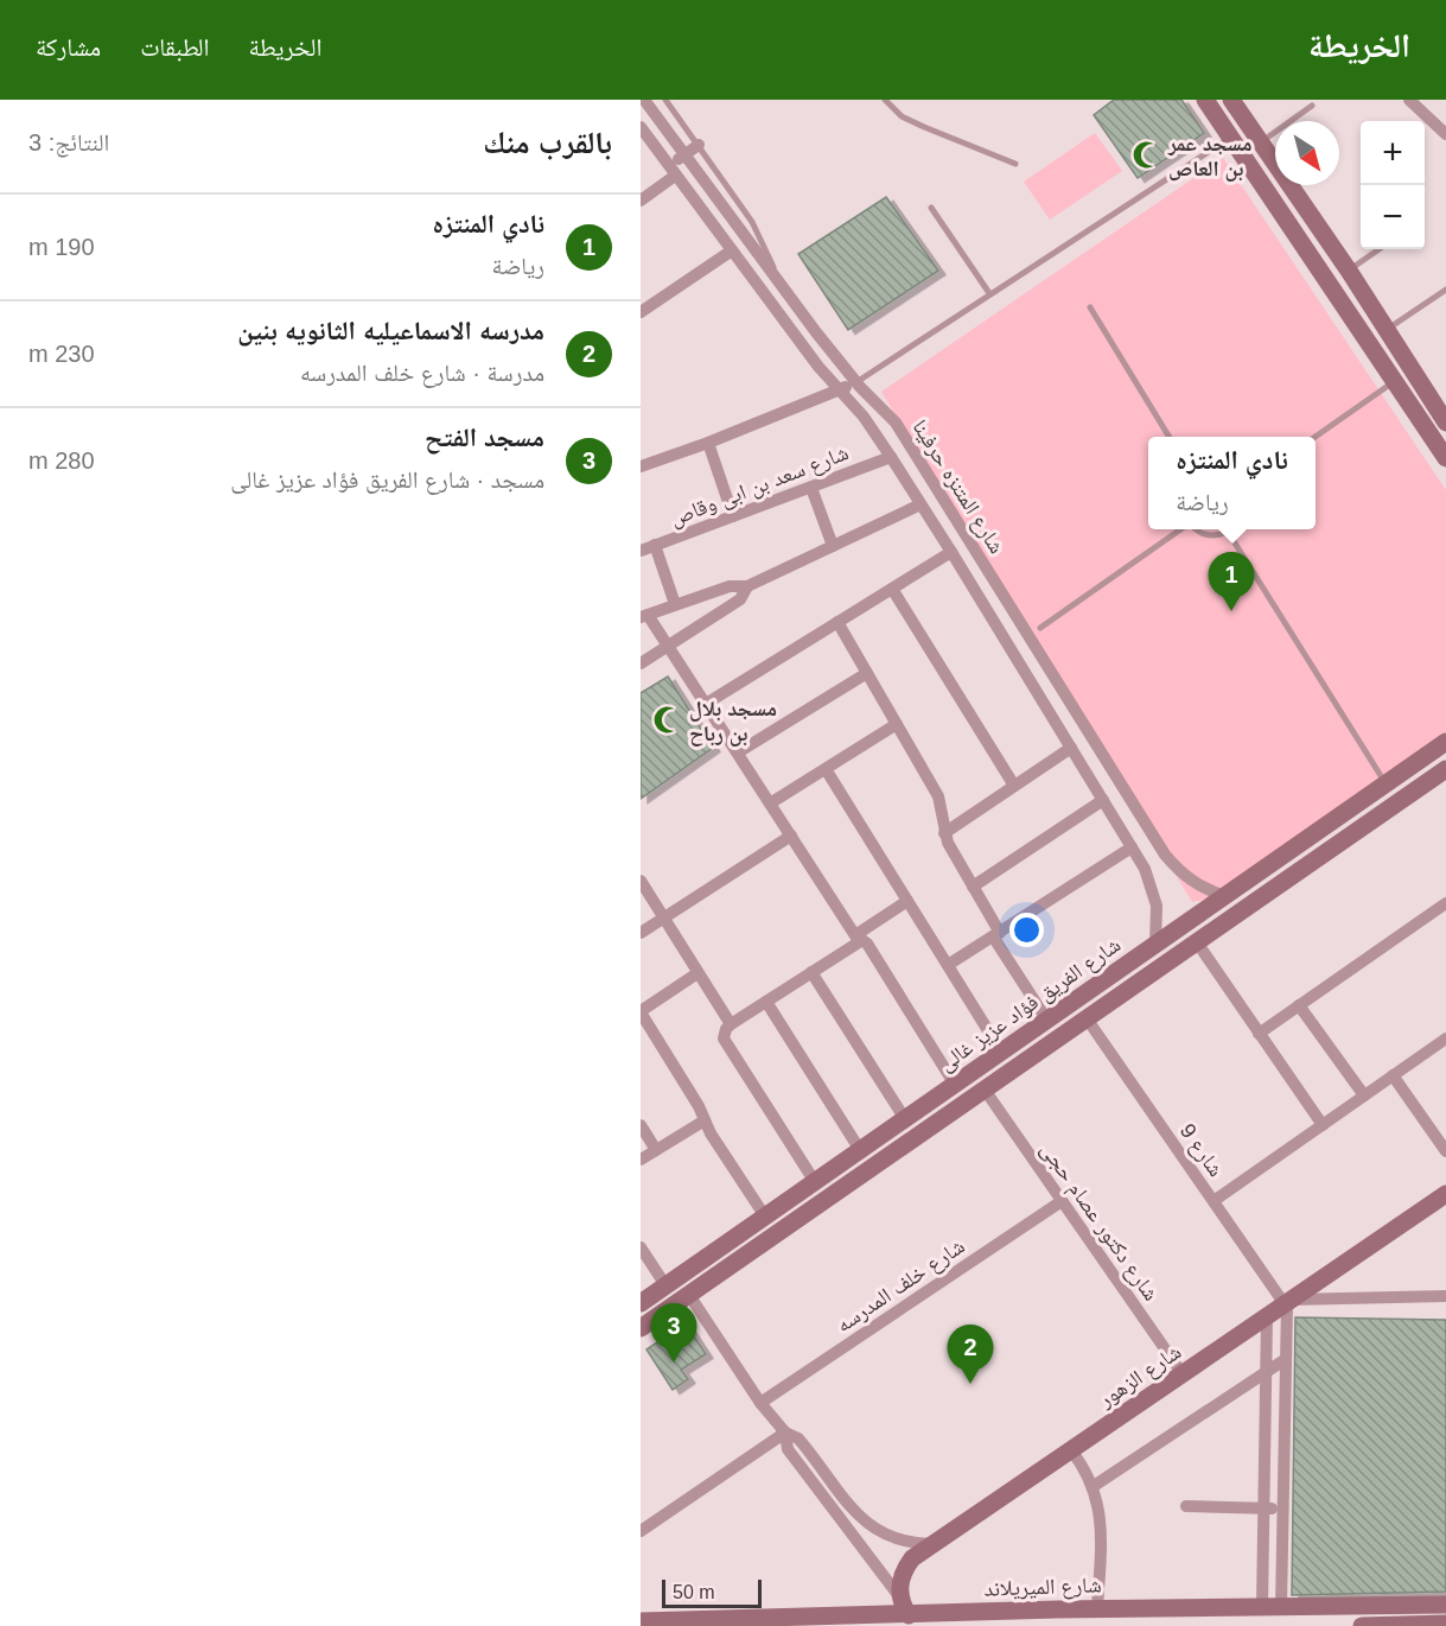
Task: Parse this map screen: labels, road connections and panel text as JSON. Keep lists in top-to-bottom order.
{
  "streets": {
    "street": [
      "شارع سعد بن ابى وقاص",
      "شارع المتنزه حرفينا",
      "شارع الفريق فؤاد عزيز غالى",
      "شارع 9",
      "شارع دكتور عصام حجى",
      "شارع خلف المدرسه",
      "شارع الزهور",
      "شارع الميريلاند"
    ]
  },
  "crossings": [
    ["شارع سعد بن ابى وقاص", "شارع المتنزه حرفينا"],
    ["شارع المتنزه حرفينا", "شارع الفريق فؤاد عزيز غالى"],
    ["شارع الفريق فؤاد عزيز غالى", "شارع 9"],
    ["شارع الفريق فؤاد عزيز غالى", "شارع دكتور عصام حجى"],
    ["شارع 9", "شارع الزهور"],
    ["شارع دكتور عصام حجى", "شارع خلف المدرسه"],
    ["شارع دكتور عصام حجى", "شارع الزهور"]
  ],
  "places": {
    "mosque": ["مسجد عمر بن العاص", "مسجد بلال بن رباح"]
  },
  "scale_bar": "50 m",
  "north": "bottom right",
  "page": {
    "header": "الخريطة",
    "nav": ["الخريطة", "الطبقات", "مشاركة"],
    "heading": ["بالقرب منك", "النتائج: 3"],
    "map_buttons": ["+", "−"],
    "list": [
      {
        "mark": "1",
        "name": "نادي المنتزه",
        "note": "رياضة",
        "value": "190 m"
      },
      {
        "mark": "2",
        "name": "مدرسه الاسماعيليه الثانويه بنين",
        "note": "مدرسة · شارع خلف المدرسه",
        "value": "230 m"
      },
      {
        "mark": "3",
        "name": "مسجد الفتح",
        "note": "مسجد · شارع الفريق فؤاد عزيز غالى",
        "value": "280 m"
      }
    ],
    "popup": ["نادي المنتزه", "رياضة"],
    "pins": ["1", "3", "2"],
    "scale": "50 m"
  }
}
